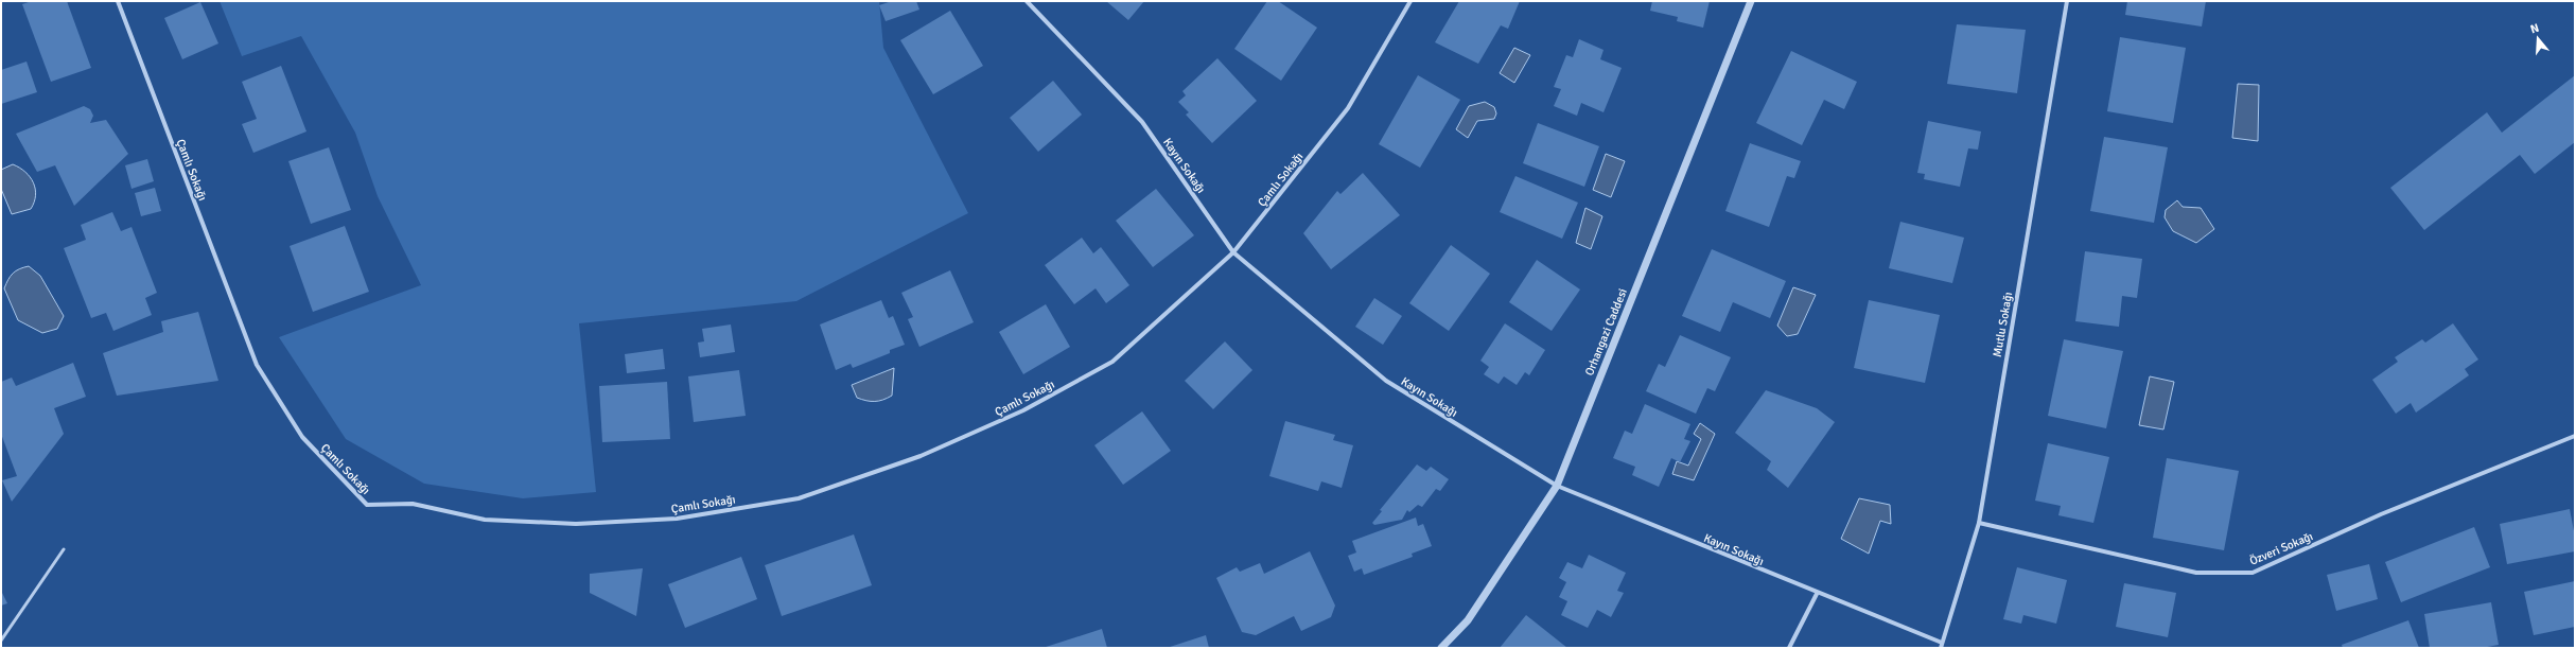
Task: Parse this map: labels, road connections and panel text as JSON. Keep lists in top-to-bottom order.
{
  "streets": {
    "street": [
      "Kayın Sokağı",
      "Çamlı Sokağı",
      "Mutlu Sokağı",
      "Orhangazi Caddesi",
      "Özveri Sokağı"
    ]
  },
  "crossings": [
    ["Kayın Sokağı", "Çamlı Sokağı"],
    ["Kayın Sokağı", "Mutlu Sokağı"],
    ["Kayın Sokağı", "Orhangazi Caddesi"],
    ["Mutlu Sokağı", "Özveri Sokağı"]
  ],
  "north": "top"
}
